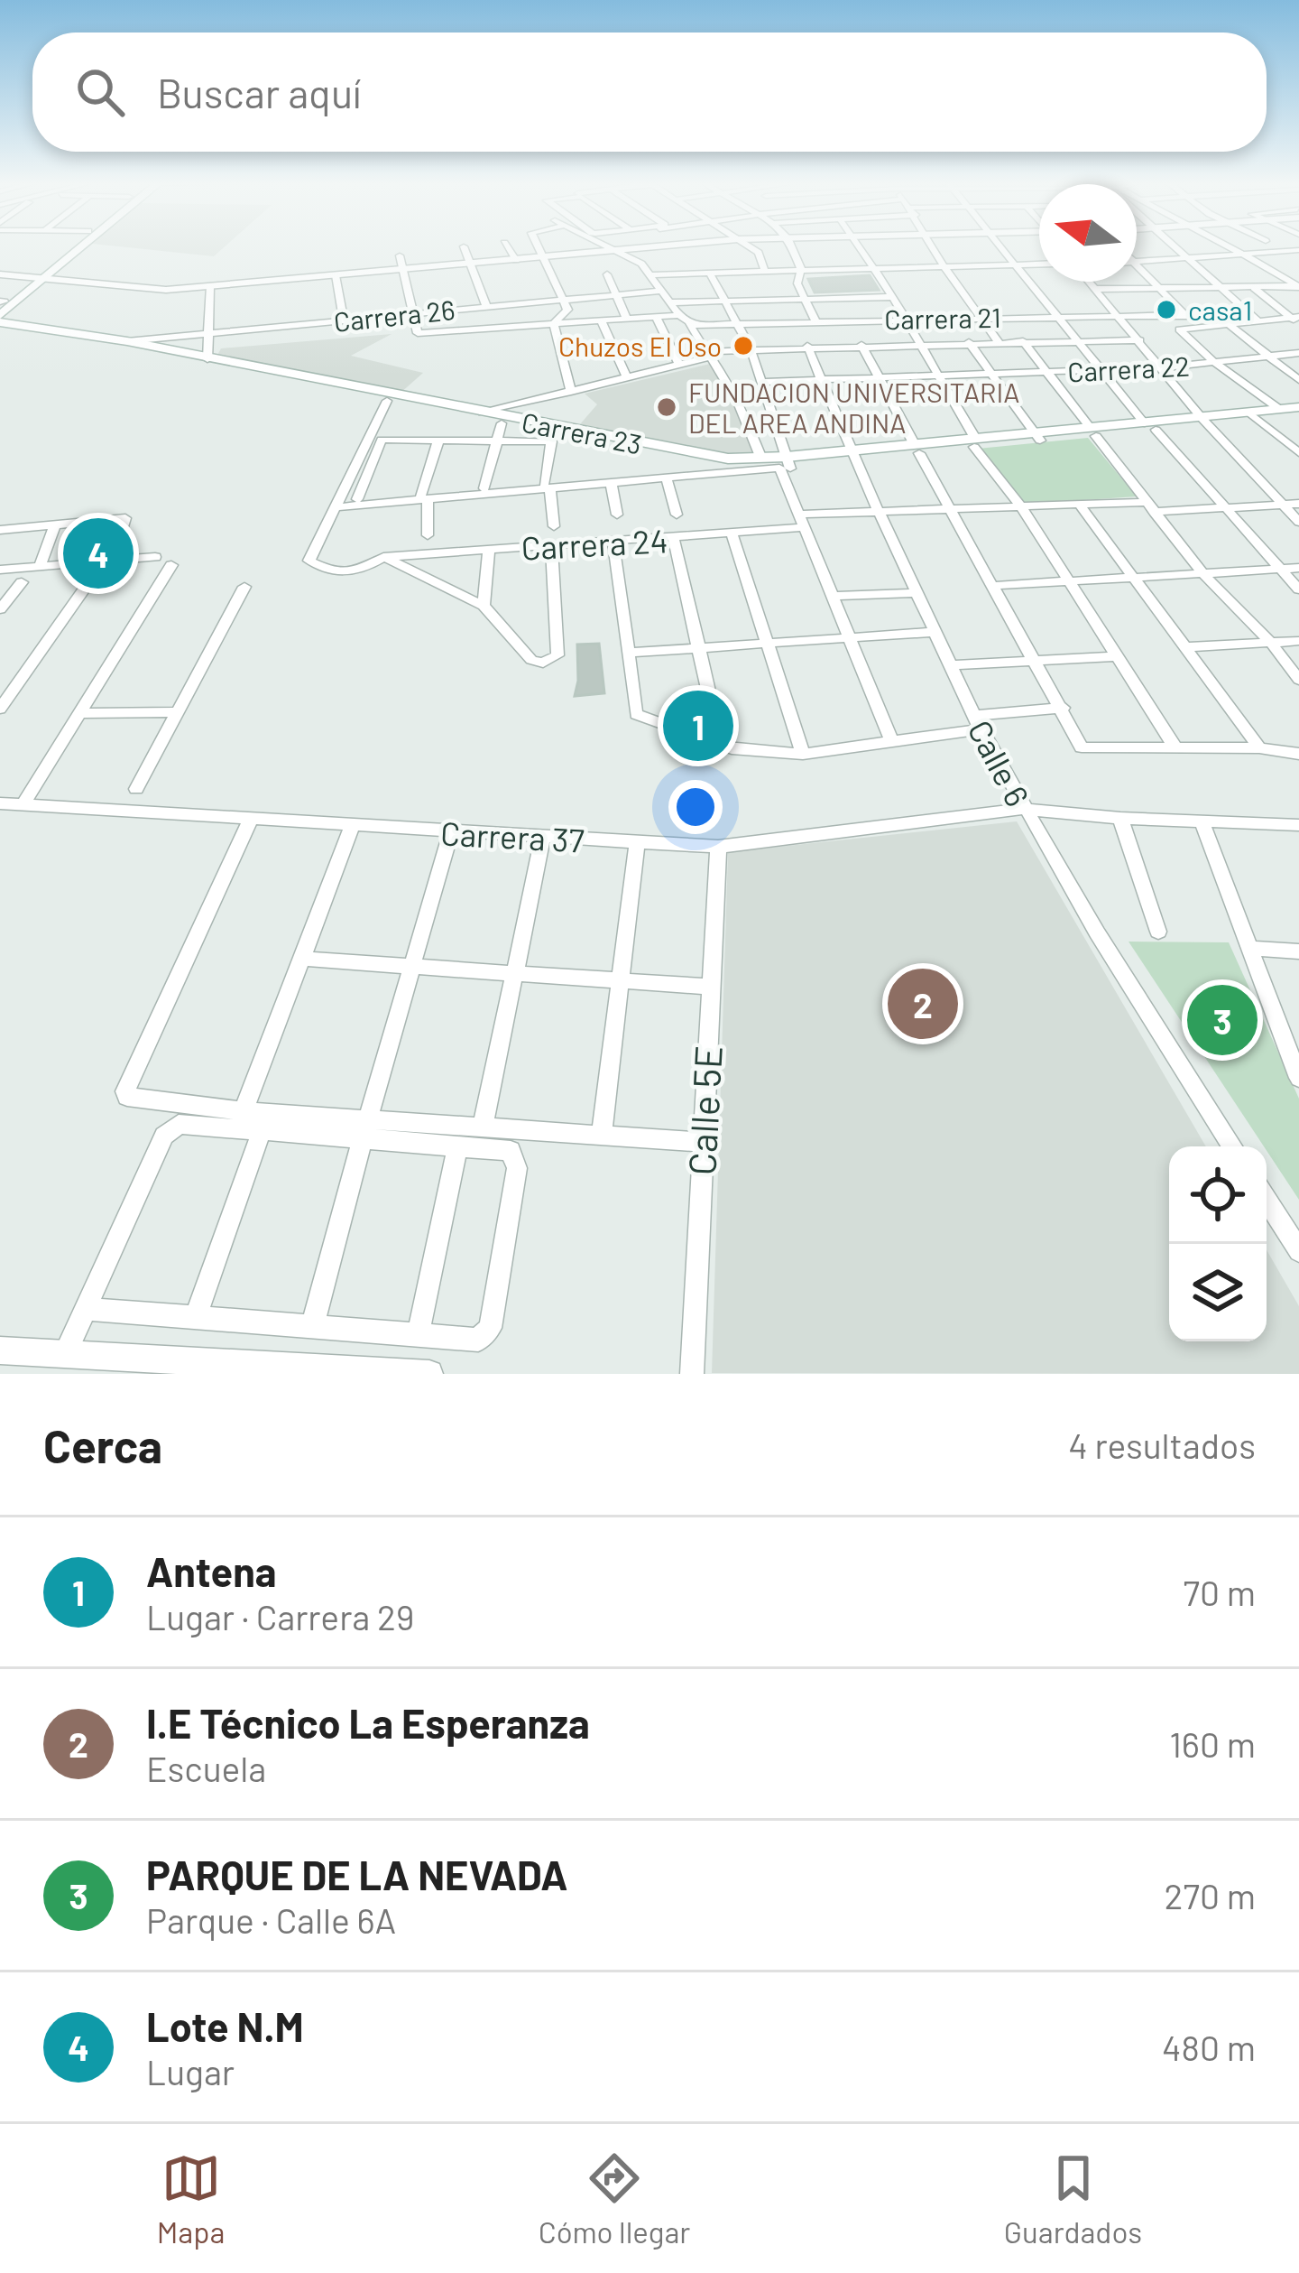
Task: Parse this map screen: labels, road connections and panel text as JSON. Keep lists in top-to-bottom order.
{
  "streets": {
    "main road": ["Carrera 23"],
    "street": [
      "Carrera 26",
      "Carrera 21",
      "Carrera 22",
      "Carrera 24",
      "Calle 6",
      "Carrera 37",
      "Calle 5E"
    ]
  },
  "crossings": [
    ["Carrera 26", "Carrera 23"],
    ["Carrera 22", "Calle 6"],
    ["Carrera 23", "Calle 6"],
    ["Carrera 24", "Calle 6"],
    ["Calle 6", "Carrera 37"],
    ["Carrera 37", "Calle 5E"]
  ],
  "places": ["casa1", "Chuzos El Oso", "FUNDACION UNIVERSITARIA DEL AREA ANDINA"],
  "north": "left",
  "page": {
    "search": "Buscar aquí",
    "pins": [
      "4",
      "1",
      "2",
      "3"
    ],
    "heading": ["Cerca", "4 resultados"],
    "list": [
      {
        "mark": "1",
        "name": "Antena",
        "note": "Lugar · Carrera 29",
        "value": "70 m"
      },
      {
        "mark": "2",
        "name": "I.E Técnico La Esperanza",
        "note": "Escuela",
        "value": "160 m"
      },
      {
        "mark": "3",
        "name": "PARQUE DE LA NEVADA",
        "note": "Parque · Calle 6A",
        "value": "270 m"
      },
      {
        "mark": "4",
        "name": "Lote N.M",
        "note": "Lugar",
        "value": "480 m"
      }
    ],
    "nav": ["Mapa", "Cómo llegar", "Guardados"]
  }
}
